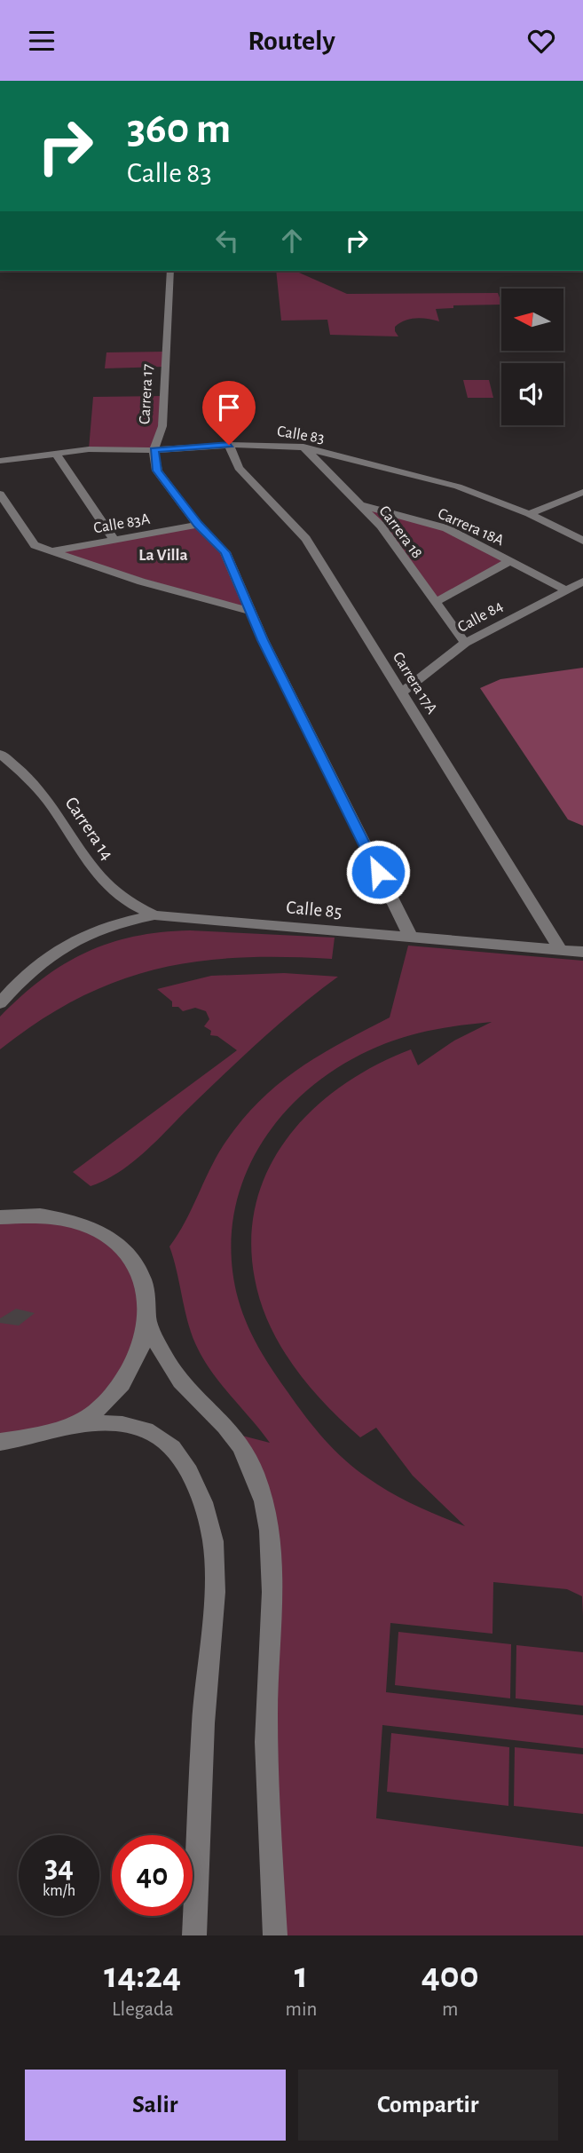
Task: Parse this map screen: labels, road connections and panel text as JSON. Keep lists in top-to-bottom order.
{
  "streets": {
    "street": [
      "Carrera 17",
      "Calle 83",
      "Calle 83A",
      "Carrera 18A",
      "Carrera 18",
      "Calle 84",
      "Carrera 17A",
      "Carrera 14",
      "Calle 85"
    ]
  },
  "crossings": [
    ["Carrera 17", "Calle 83"],
    ["Carrera 17", "Calle 83A"],
    ["Carrera 17", "Calle 85"],
    ["Calle 83", "Carrera 18"],
    ["Calle 83", "Carrera 17A"],
    ["Carrera 18A", "Carrera 18"],
    ["Carrera 18A", "Calle 84"],
    ["Carrera 18", "Calle 84"],
    ["Calle 84", "Carrera 17A"],
    ["Carrera 17A", "Calle 85"],
    ["Carrera 14", "Calle 85"]
  ],
  "districts": ["La Villa"],
  "north": "left",
  "page": {
    "header": "Routely",
    "turn": ["360 m", "Calle 83"],
    "speed": "34 km/h",
    "limit": "40",
    "eta": [
      "14:24",
      "Llegada",
      "1",
      "min",
      "400",
      "m"
    ],
    "buttons": ["Salir", "Compartir"]
  }
}
